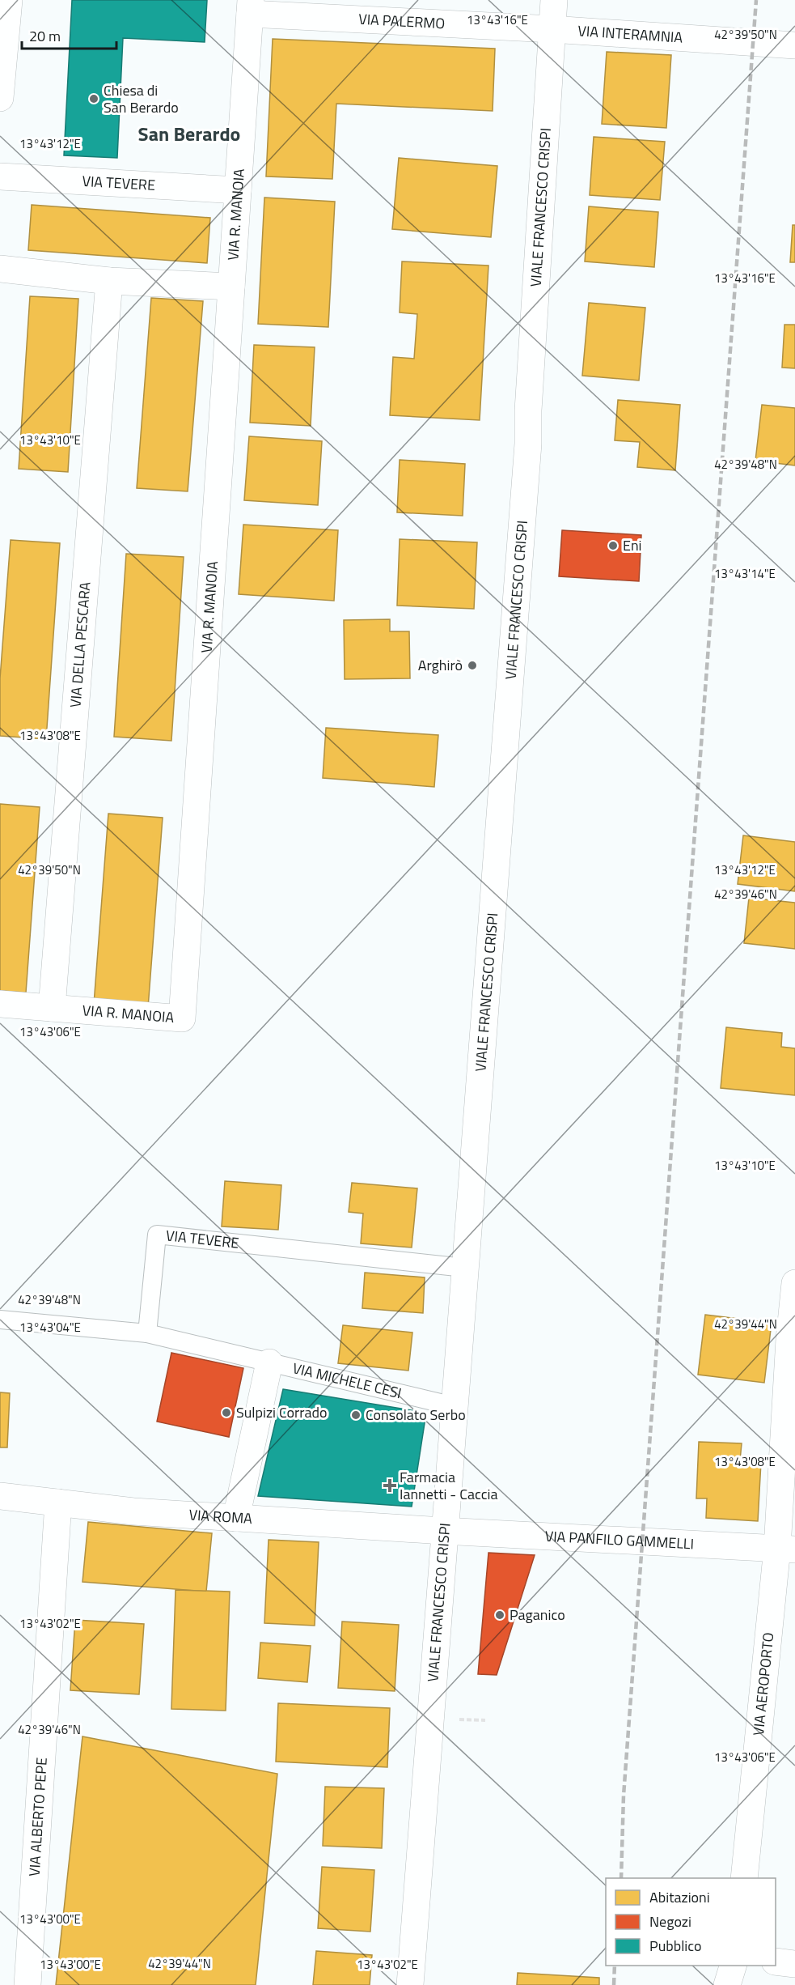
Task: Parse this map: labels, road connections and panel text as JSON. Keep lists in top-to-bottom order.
{
  "streets": {
    "street": [
      "VIA PALERMO",
      "VIA INTERAMNIA",
      "VIA TEVERE",
      "VIALE FRANCESCO CRISPI",
      "VIA R. MANOIA",
      "VIA DELLA PESCARA",
      "VIA ROMA",
      "VIA PANFILO GAMMELLI",
      "VIA AEROPORTO",
      "VIA ALBERTO PEPE"
    ],
    "lane": ["VIA MICHELE CESI"]
  },
  "crossings": [
    ["VIA PALERMO", "VIA INTERAMNIA"],
    ["VIA PALERMO", "VIALE FRANCESCO CRISPI"],
    ["VIA PALERMO", "VIA R. MANOIA"],
    ["VIA INTERAMNIA", "VIALE FRANCESCO CRISPI"],
    ["VIA TEVERE", "VIALE FRANCESCO CRISPI"],
    ["VIA TEVERE", "VIA R. MANOIA"],
    ["VIA TEVERE", "VIA MICHELE CESI"],
    ["VIALE FRANCESCO CRISPI", "VIA MICHELE CESI"],
    ["VIALE FRANCESCO CRISPI", "VIA ROMA"],
    ["VIALE FRANCESCO CRISPI", "VIA PANFILO GAMMELLI"],
    ["VIA R. MANOIA", "VIA DELLA PESCARA"],
    ["VIA ROMA", "VIA PANFILO GAMMELLI"],
    ["VIA ROMA", "VIA ALBERTO PEPE"],
    ["VIA PANFILO GAMMELLI", "VIA AEROPORTO"]
  ],
  "districts": ["San Berardo"],
  "places": {
    "other": [
      "Chiesa di San Berardo",
      "Eni",
      "Arghirò",
      "Sulpizi Corrado",
      "Consolato Serbo",
      "Paganico"
    ],
    "health": ["Farmacia Iannetti - Caccia"]
  },
  "legend": ["Abitazioni", "Negozi", "Pubblico"],
  "scale_bar": "20 m",
  "coordinates": [
    "13°43'16\"E",
    "42°39'50\"N",
    "13°43'12\"E",
    "13°43'10\"E",
    "42°39'48\"N",
    "13°43'14\"E",
    "13°43'08\"E",
    "42°39'46\"N",
    "13°43'06\"E",
    "42°39'44\"N",
    "13°43'04\"E",
    "13°43'02\"E",
    "13°43'00\"E"
  ]
}
